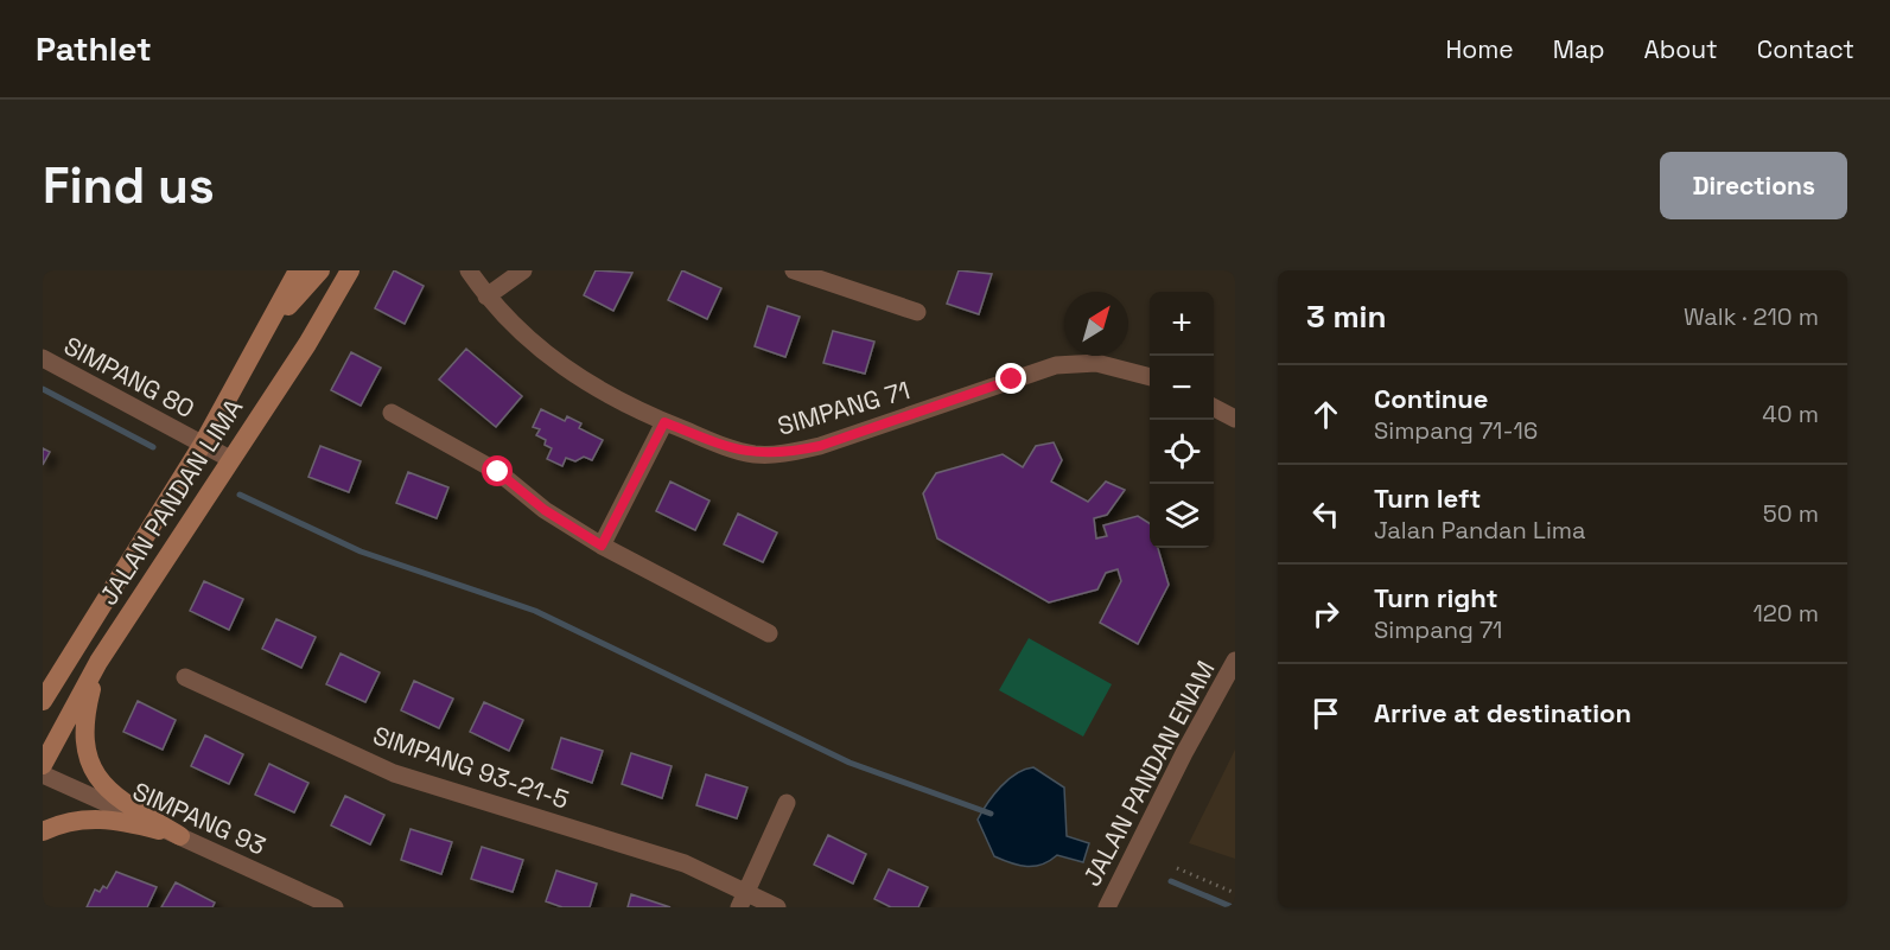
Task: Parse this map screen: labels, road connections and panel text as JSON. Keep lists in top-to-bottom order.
{
  "streets": {
    "main road": ["JALAN PANDAN LIMA"],
    "street": [
      "SIMPANG 80",
      "SIMPANG 71",
      "SIMPANG 93-21-5",
      "JALAN PANDAN ENAM",
      "SIMPANG 93"
    ]
  },
  "crossings": [
    ["SIMPANG 80", "JALAN PANDAN LIMA"]
  ],
  "north": "top right",
  "page": {
    "header": "Pathlet",
    "nav": [
      "Home",
      "Map",
      "About",
      "Contact"
    ],
    "buttons": "Directions",
    "title": "Find us",
    "heading": ["3 min", "Walk · 210 m"],
    "map_buttons": ["+", "−"],
    "list": [
      ["Continue", "Simpang 71-16", "40 m"],
      ["Turn left", "Jalan Pandan Lima", "50 m"],
      ["Turn right", "Simpang 71", "120 m"],
      "Arrive at destination"
    ]
  }
}
